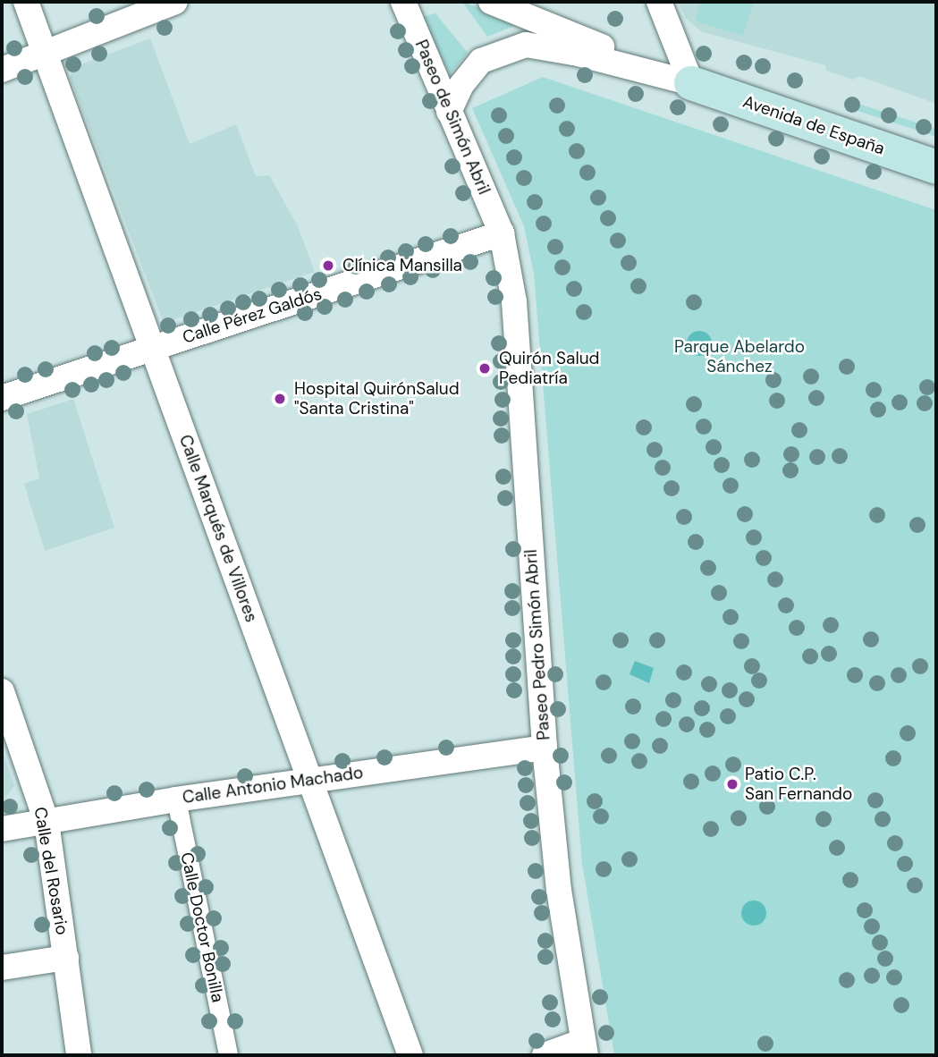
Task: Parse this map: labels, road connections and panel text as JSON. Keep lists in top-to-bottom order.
{
  "streets": {
    "main road": ["Avenida de España"],
    "street": [
      "Paseo de Simón Abril",
      "Calle Pérez Galdós",
      "Calle Marqués de Villores",
      "Paseo Pedro Simón Abril",
      "Calle Antonio Machado",
      "Calle del Rosario",
      "Calle Doctor Bonilla"
    ]
  },
  "crossings": [
    ["Paseo de Simón Abril", "Avenida de España"],
    ["Paseo de Simón Abril", "Calle Pérez Galdós"],
    ["Paseo de Simón Abril", "Paseo Pedro Simón Abril"],
    ["Calle Pérez Galdós", "Calle Marqués de Villores"],
    ["Calle Pérez Galdós", "Paseo Pedro Simón Abril"],
    ["Calle Marqués de Villores", "Calle Antonio Machado"],
    ["Paseo Pedro Simón Abril", "Calle Antonio Machado"],
    ["Calle Antonio Machado", "Calle del Rosario"],
    ["Calle Antonio Machado", "Calle Doctor Bonilla"]
  ],
  "parks": ["Parque Abelardo Sánchez"],
  "places": [
    "Clínica Mansilla",
    "Quirón Salud Pediatría",
    "Hospital QuirónSalud \"Santa Cristina\"",
    "Patio C.P. San Fernando"
  ]
}
